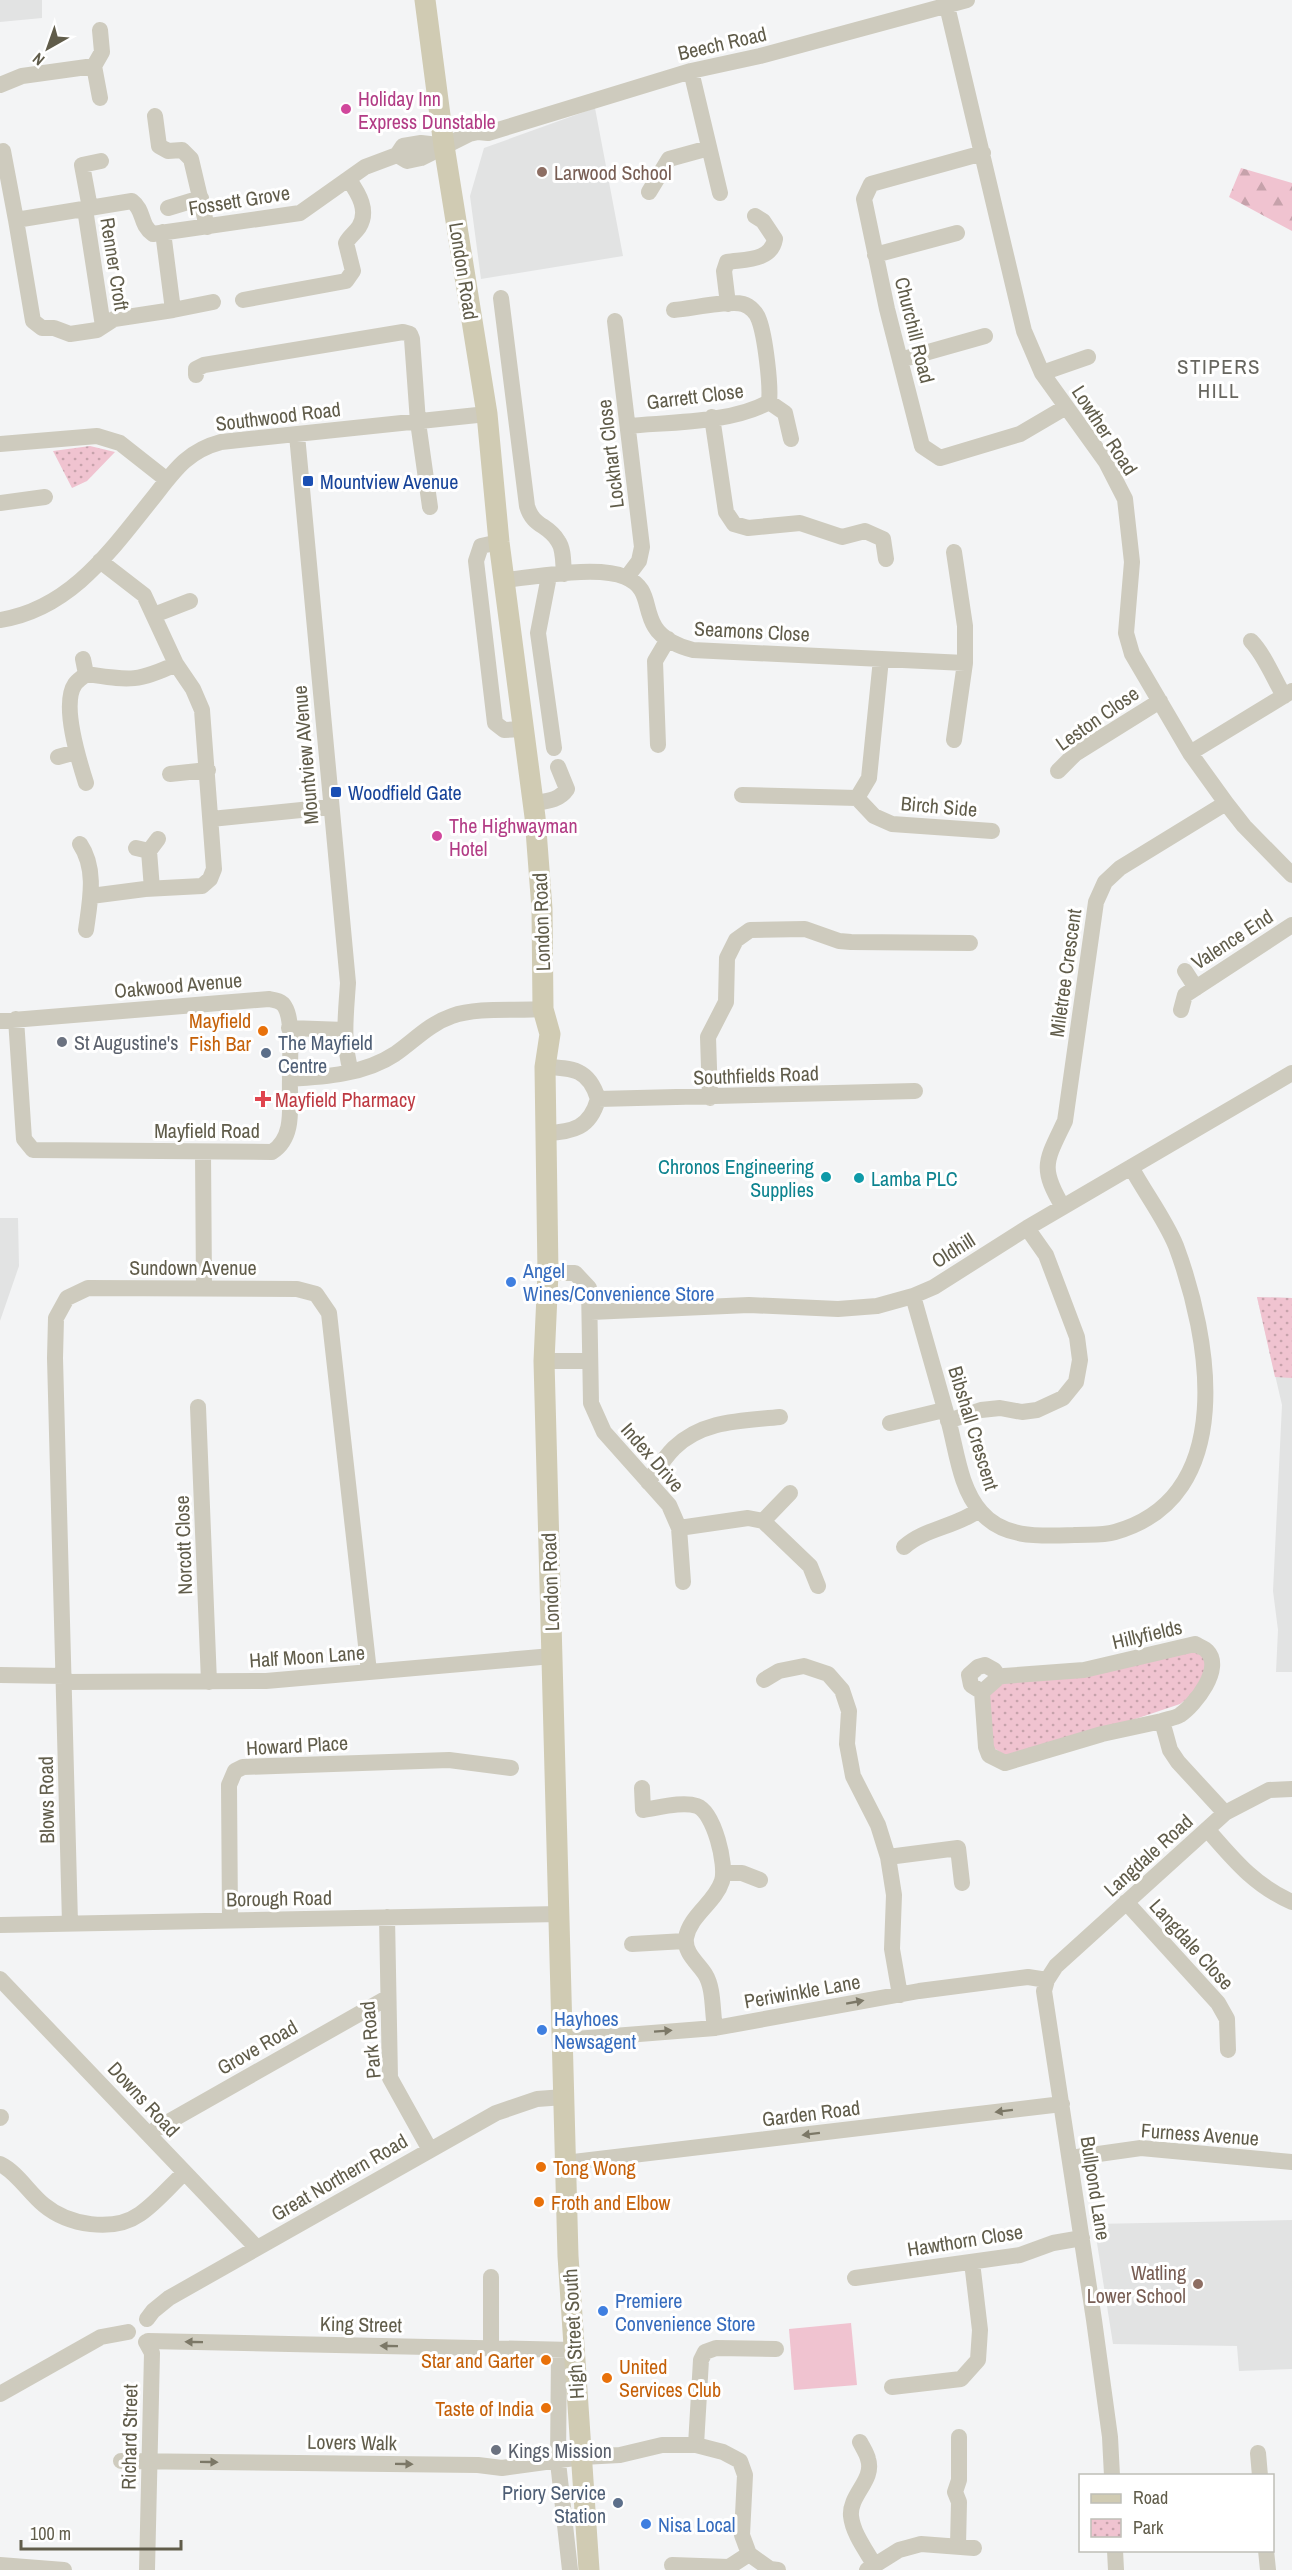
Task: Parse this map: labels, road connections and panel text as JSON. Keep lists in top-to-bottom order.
{
  "streets": {
    "main road": ["London Road", "High Street South"],
    "street": [
      "Beech Road",
      "Fossett Grove",
      "Renner Croft",
      "Churchill Road",
      "Garrett Close",
      "Southwood Road",
      "Lowther Road",
      "Lockhart Close",
      "Seamons Close",
      "Leston Close",
      "Mountview AVenue",
      "Birch Side",
      "Valence End",
      "Miletree Crescent",
      "Oakwood Avenue",
      "Southfields Road",
      "Mayfield Road",
      "Oldhill",
      "Sundown Avenue",
      "Bibshall Crescent",
      "Index Drive",
      "Norcott Close",
      "Hillyfields",
      "Half Moon Lane",
      "Howard Place",
      "Blows Road",
      "Langdale Road",
      "Borough Road",
      "Langdale Close",
      "Periwinkle Lane",
      "Park Road",
      "Grove Road",
      "Downs Road",
      "Garden Road",
      "Furness Avenue",
      "Great Northern Road",
      "Bullpond Lane",
      "Hawthorn Close",
      "King Street",
      "Richard Street",
      "Lovers Walk"
    ]
  },
  "crossings": [
    ["Beech Road", "Fossett Grove"],
    ["Beech Road", "London Road"],
    ["Beech Road", "Lowther Road"],
    ["Fossett Grove", "London Road"],
    ["London Road", "Southwood Road"],
    ["London Road", "Index Drive"],
    ["London Road", "Half Moon Lane"],
    ["London Road", "Borough Road"],
    ["London Road", "Periwinkle Lane"],
    ["London Road", "Great Northern Road"],
    ["London Road", "High Street South"],
    ["Churchill Road", "Lowther Road"],
    ["Garrett Close", "Lockhart Close"],
    ["Southwood Road", "Mountview AVenue"],
    ["Lowther Road", "Leston Close"],
    ["Lowther Road", "Miletree Crescent"],
    ["Lockhart Close", "Seamons Close"],
    ["Miletree Crescent", "Oldhill"],
    ["Oakwood Avenue", "Mayfield Road"],
    ["Oldhill", "Bibshall Crescent"],
    ["Oldhill", "Index Drive"],
    ["Sundown Avenue", "Half Moon Lane"],
    ["Sundown Avenue", "Blows Road"],
    ["Norcott Close", "Half Moon Lane"],
    ["Half Moon Lane", "Blows Road"],
    ["Howard Place", "Borough Road"],
    ["Blows Road", "Borough Road"],
    ["Langdale Road", "Langdale Close"],
    ["Langdale Road", "Periwinkle Lane"],
    ["Langdale Road", "Bullpond Lane"],
    ["Borough Road", "Park Road"],
    ["Periwinkle Lane", "Bullpond Lane"],
    ["Park Road", "Grove Road"],
    ["Park Road", "Great Northern Road"],
    ["Grove Road", "Downs Road"],
    ["Downs Road", "Great Northern Road"],
    ["Garden Road", "Bullpond Lane"],
    ["Garden Road", "High Street South"],
    ["Furness Avenue", "Bullpond Lane"],
    ["Great Northern Road", "King Street"],
    ["Great Northern Road", "High Street South"],
    ["Great Northern Road", "Richard Street"],
    ["Bullpond Lane", "Hawthorn Close"],
    ["King Street", "High Street South"],
    ["King Street", "Richard Street"],
    ["High Street South", "Lovers Walk"],
    ["Richard Street", "Lovers Walk"]
  ],
  "one_way": [
    "Periwinkle Lane",
    "Garden Road",
    "King Street",
    "Lovers Walk"
  ],
  "districts": ["STIPERS HILL"],
  "places": {
    "other": [
      "Holiday Inn Express Dunstable",
      "Larwood School",
      "The Highwayman Hotel",
      "Mayfield Fish Bar",
      "St Augustine's",
      "The Mayfield Centre",
      "Chronos Engineering Supplies",
      "Lamba PLC",
      "Angel Wines/Convenience Store",
      "Hayhoes Newsagent",
      "Tong Wong",
      "Froth and Elbow",
      "Watling Lower School",
      "Premiere Convenience Store",
      "Star and Garter",
      "United Services Club",
      "Taste of India",
      "Kings Mission",
      "Priory Service Station",
      "Nisa Local"
    ],
    "transit": ["Mountview Avenue", "Woodfield Gate"],
    "health": ["Mayfield Pharmacy"]
  },
  "legend": ["Road", "Park"],
  "scale_bar": "100 m",
  "north": "bottom left"
}
